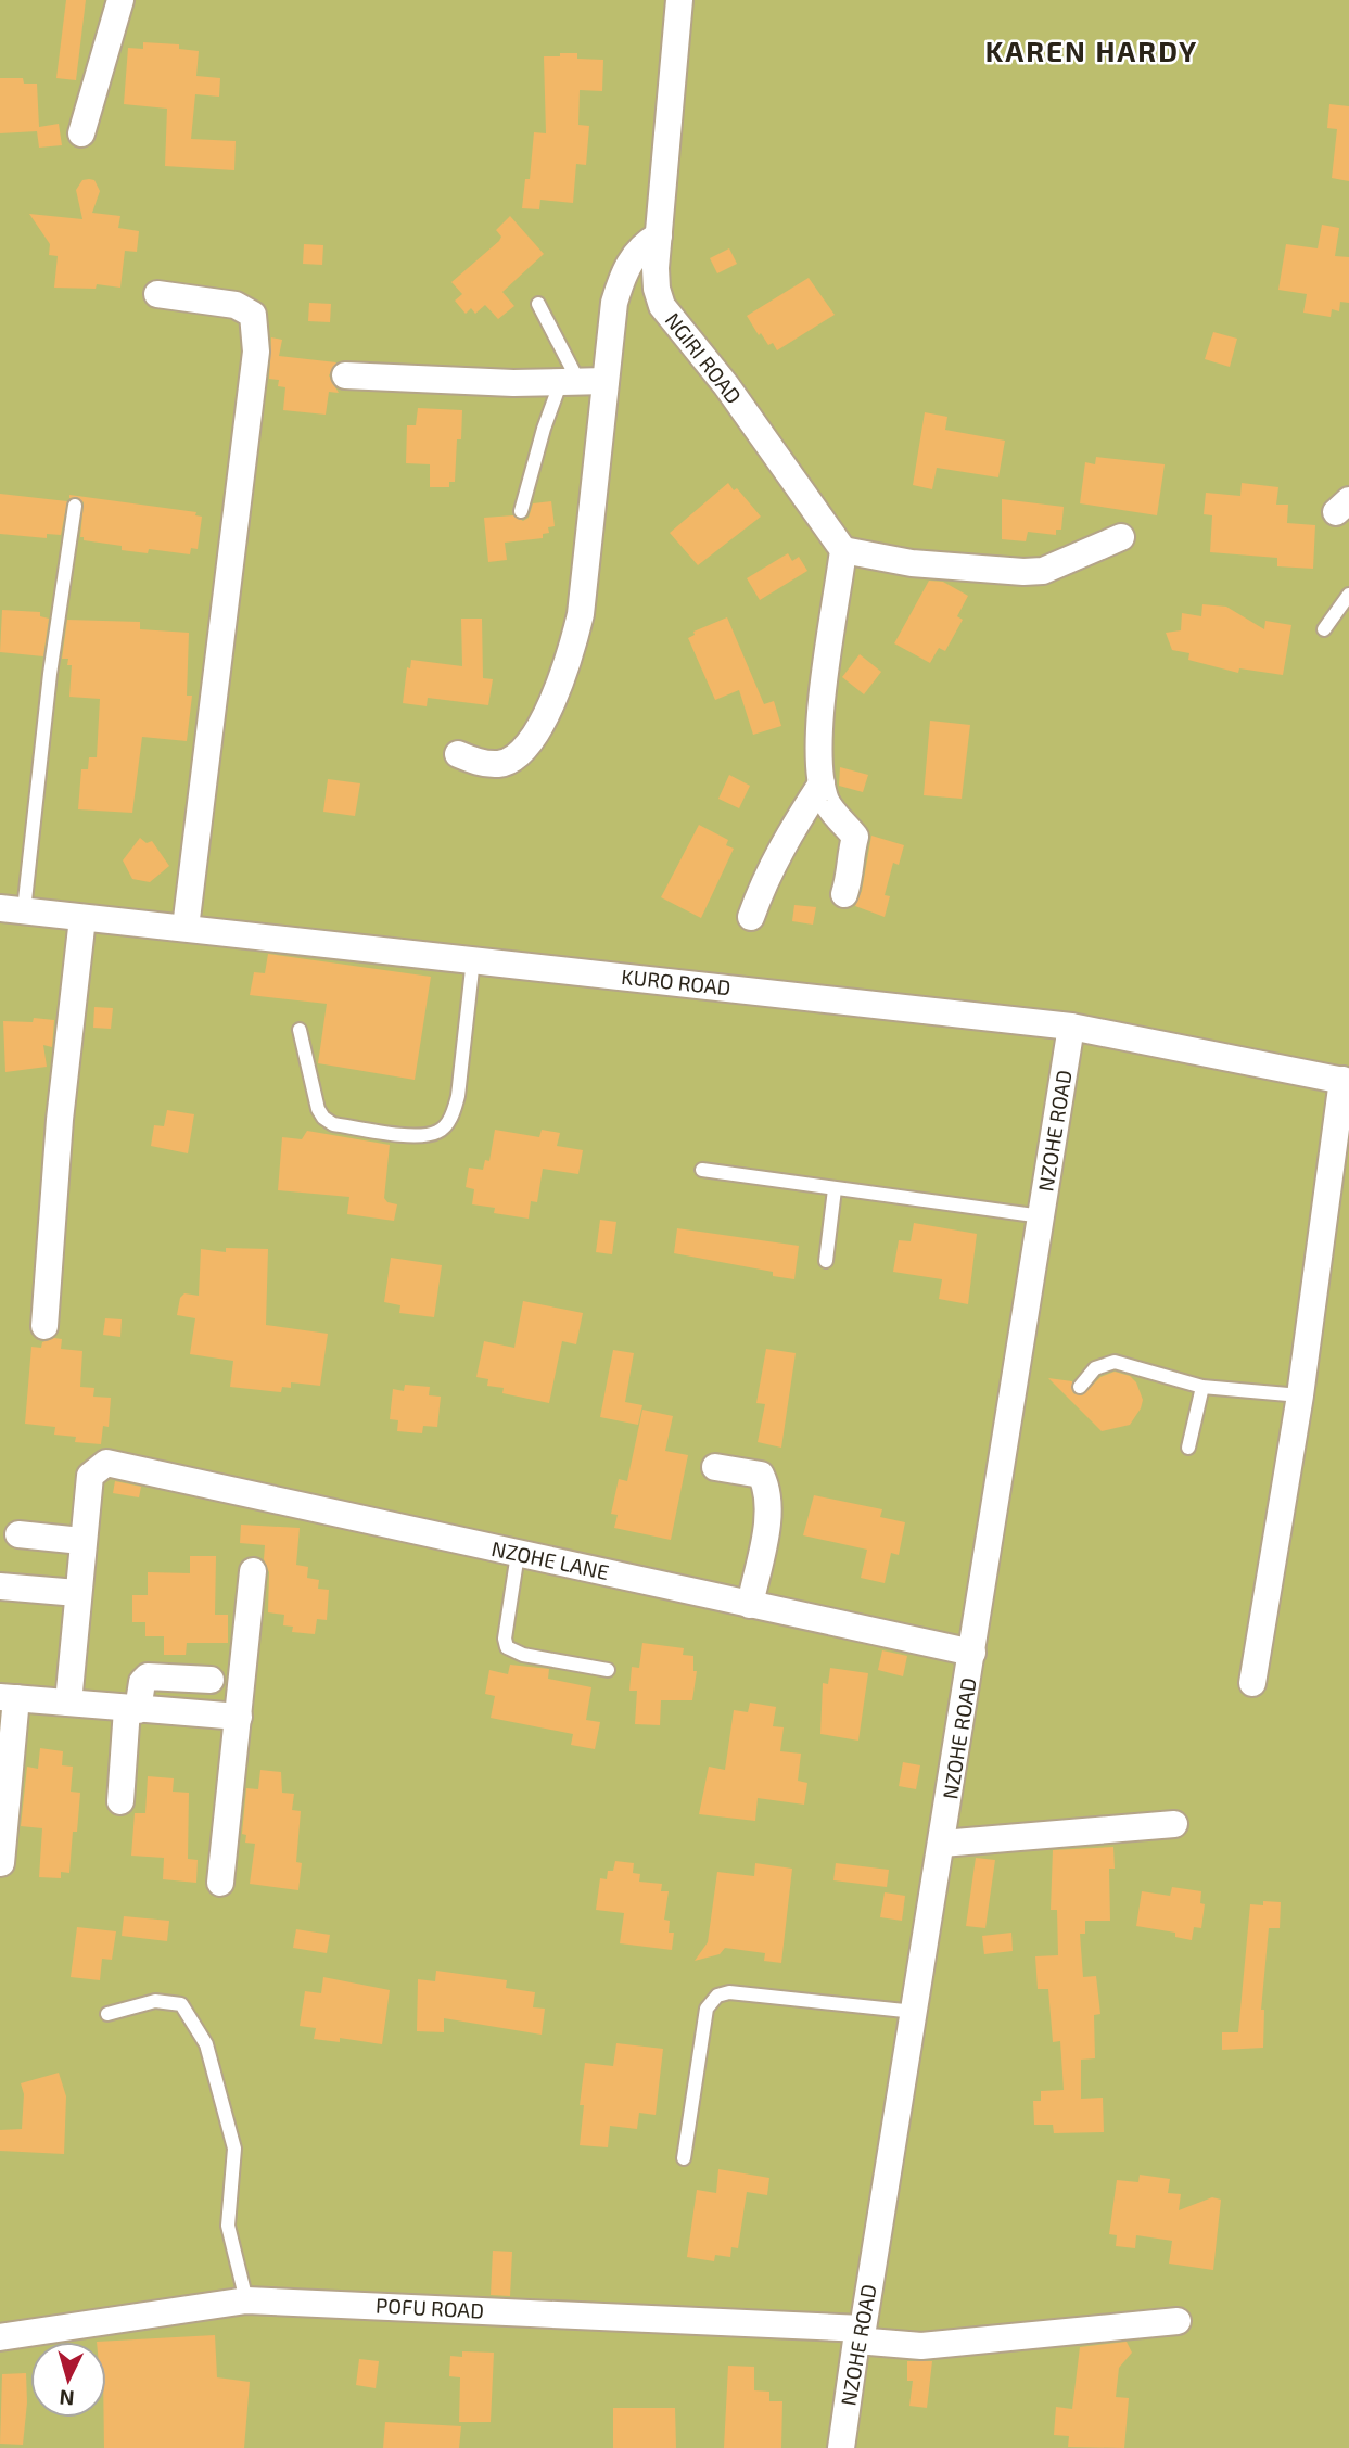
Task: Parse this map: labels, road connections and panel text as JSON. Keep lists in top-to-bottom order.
{
  "streets": {
    "street": [
      "NGIRI ROAD",
      "KURO ROAD",
      "NZOHE ROAD",
      "NZOHE LANE",
      "POFU ROAD"
    ]
  },
  "crossings": [
    ["KURO ROAD", "NZOHE ROAD"],
    ["NZOHE ROAD", "NZOHE LANE"],
    ["NZOHE ROAD", "POFU ROAD"]
  ],
  "districts": ["KAREN HARDY"],
  "north": "bottom"
}
